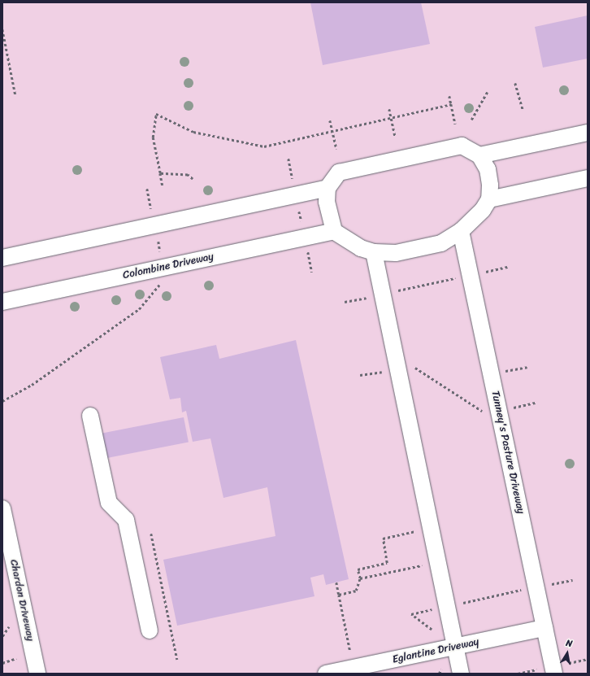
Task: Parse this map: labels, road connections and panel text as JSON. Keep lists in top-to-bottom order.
{
  "streets": {
    "street": [
      "Colombine Driveway",
      "Tunney's Pasture Driveway",
      "Chardon Driveway",
      "Eglantine Driveway"
    ]
  },
  "crossings": [
    ["Tunney's Pasture Driveway", "Eglantine Driveway"]
  ],
  "north": "top"
}
